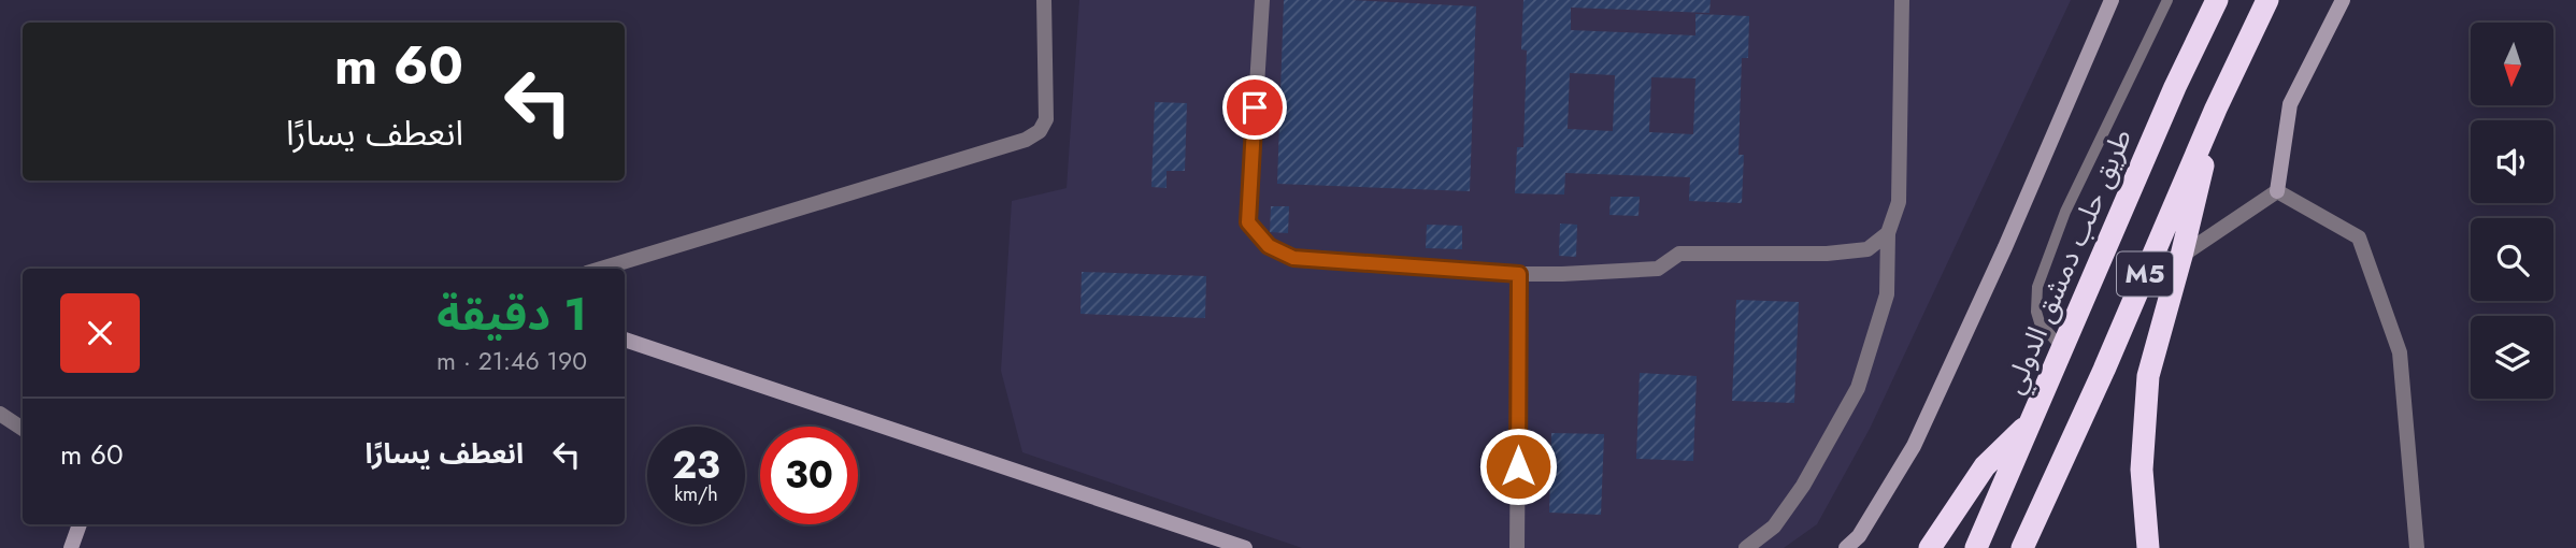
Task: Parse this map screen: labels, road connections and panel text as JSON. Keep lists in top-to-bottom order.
{
  "streets": {
    "highway": ["طريق حلب دمشق الدولي", "M5"]
  },
  "north": "bottom",
  "page": {
    "turn": ["60 m", "انعطف يسارًا"],
    "heading": ["1 دقيقة", "190 m · 21:46"],
    "list": [
      {
        "name": "انعطف يسارًا",
        "value": "60 m"
      }
    ],
    "speed": "23 km/h",
    "limit": "30"
  }
}
